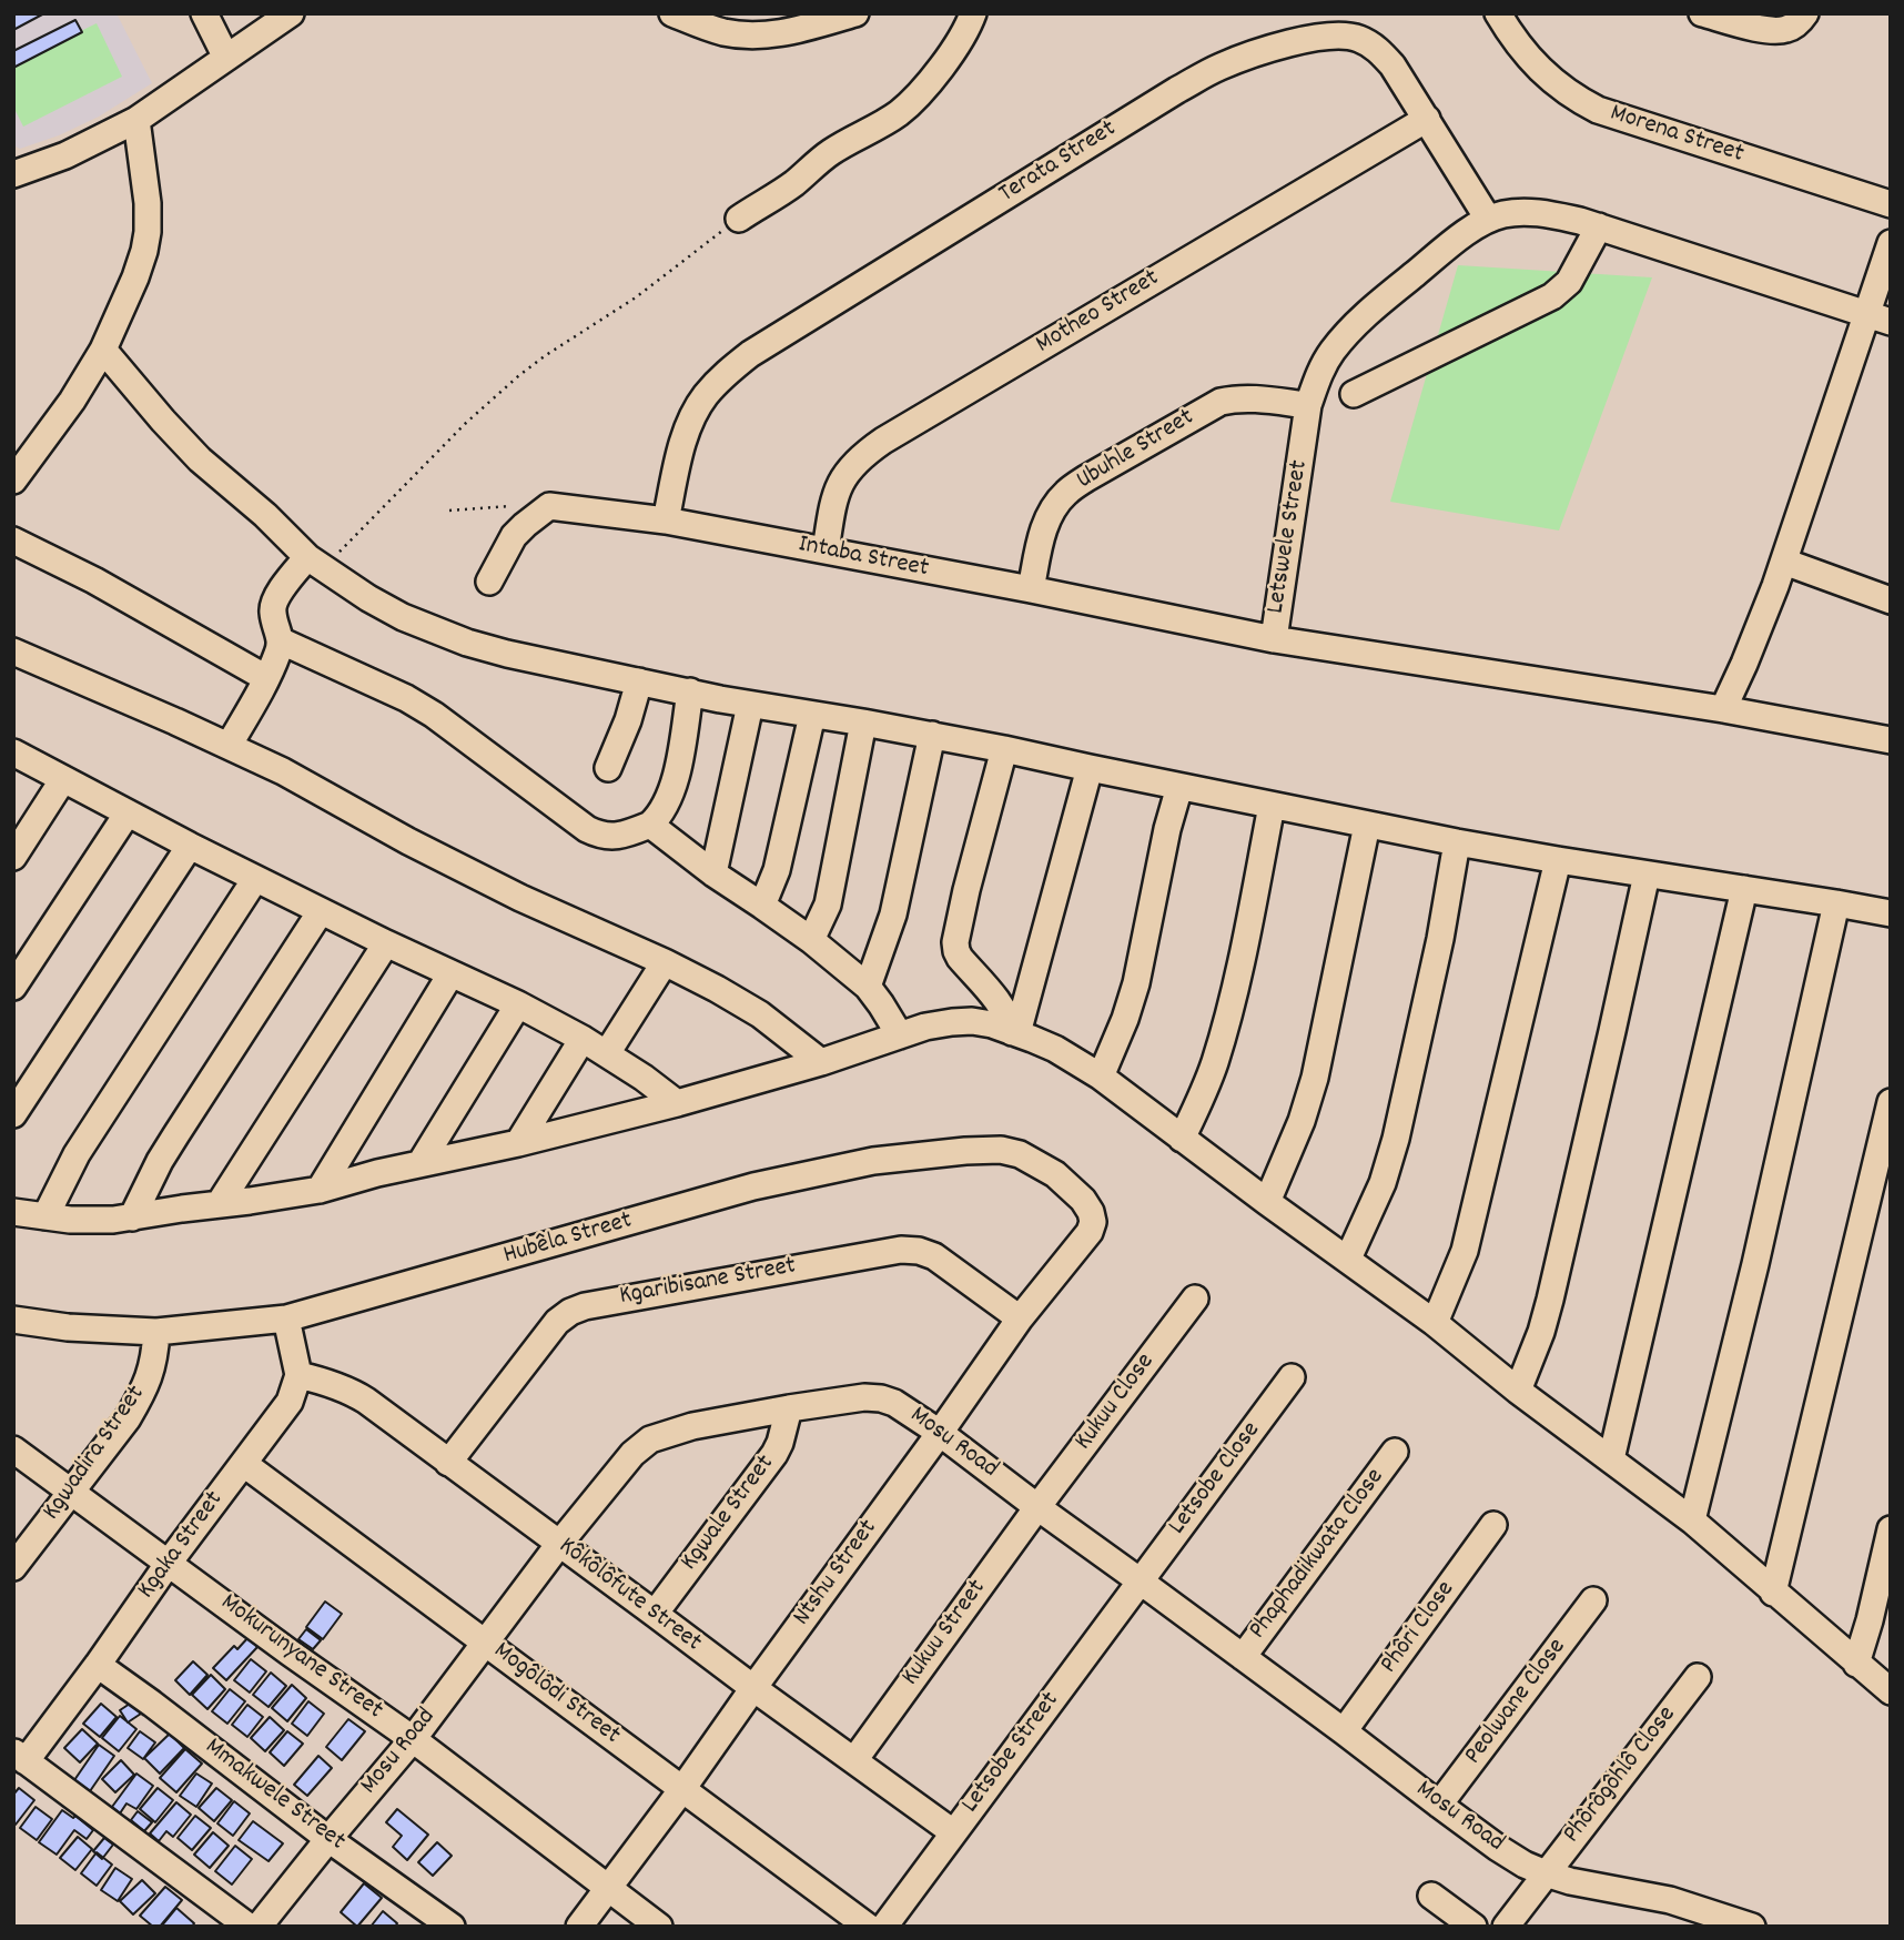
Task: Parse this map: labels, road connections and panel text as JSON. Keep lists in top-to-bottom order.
{
  "streets": {
    "street": [
      "Morena Street",
      "Terata Street",
      "Motheo Street",
      "Ubuhle Street",
      "Letswele Street",
      "Intaba Street",
      "Hubêla Street",
      "Kgaribisane Street",
      "Kukuu Close",
      "Mosu Road",
      "Kgwadira Street",
      "Letsobe Close",
      "Kgwale Street",
      "Kgaka Street",
      "Phaphadikwata Close",
      "Ntshu Street",
      "Kôkôlôfute Street",
      "Phôri Close",
      "Kukuu Street",
      "Mokurunyane Street",
      "Mogôlôdi Street",
      "Peolwane Close",
      "Letsobe Street",
      "Phôrôgôhlô Close",
      "Mmakwele Street"
    ]
  },
  "crossings": [
    ["Terata Street", "Motheo Street"],
    ["Terata Street", "Letswele Street"],
    ["Terata Street", "Intaba Street"],
    ["Motheo Street", "Intaba Street"],
    ["Ubuhle Street", "Letswele Street"],
    ["Ubuhle Street", "Intaba Street"],
    ["Letswele Street", "Intaba Street"],
    ["Hubêla Street", "Kgwadira Street"],
    ["Hubêla Street", "Ntshu Street"],
    ["Kgaribisane Street", "Ntshu Street"],
    ["Kgaribisane Street", "Kôkôlôfute Street"],
    ["Kukuu Close", "Mosu Road"],
    ["Kukuu Close", "Kukuu Street"],
    ["Mosu Road", "Letsobe Close"],
    ["Mosu Road", "Kgwale Street"],
    ["Mosu Road", "Phaphadikwata Close"],
    ["Mosu Road", "Ntshu Street"],
    ["Mosu Road", "Kôkôlôfute Street"],
    ["Mosu Road", "Phôri Close"],
    ["Mosu Road", "Kukuu Street"],
    ["Mosu Road", "Mokurunyane Street"],
    ["Mosu Road", "Mogôlôdi Street"],
    ["Mosu Road", "Peolwane Close"],
    ["Mosu Road", "Letsobe Street"],
    ["Mosu Road", "Phôrôgôhlô Close"],
    ["Mosu Road", "Mmakwele Street"],
    ["Kgwadira Street", "Mokurunyane Street"],
    ["Letsobe Close", "Letsobe Street"],
    ["Kgwale Street", "Kôkôlôfute Street"],
    ["Kgaka Street", "Kôkôlôfute Street"],
    ["Kgaka Street", "Mokurunyane Street"],
    ["Kgaka Street", "Mogôlôdi Street"],
    ["Kgaka Street", "Mmakwele Street"],
    ["Ntshu Street", "Kôkôlôfute Street"],
    ["Ntshu Street", "Mokurunyane Street"],
    ["Ntshu Street", "Mogôlôdi Street"],
    ["Kôkôlôfute Street", "Kukuu Street"],
    ["Kôkôlôfute Street", "Letsobe Street"]
  ]
}
